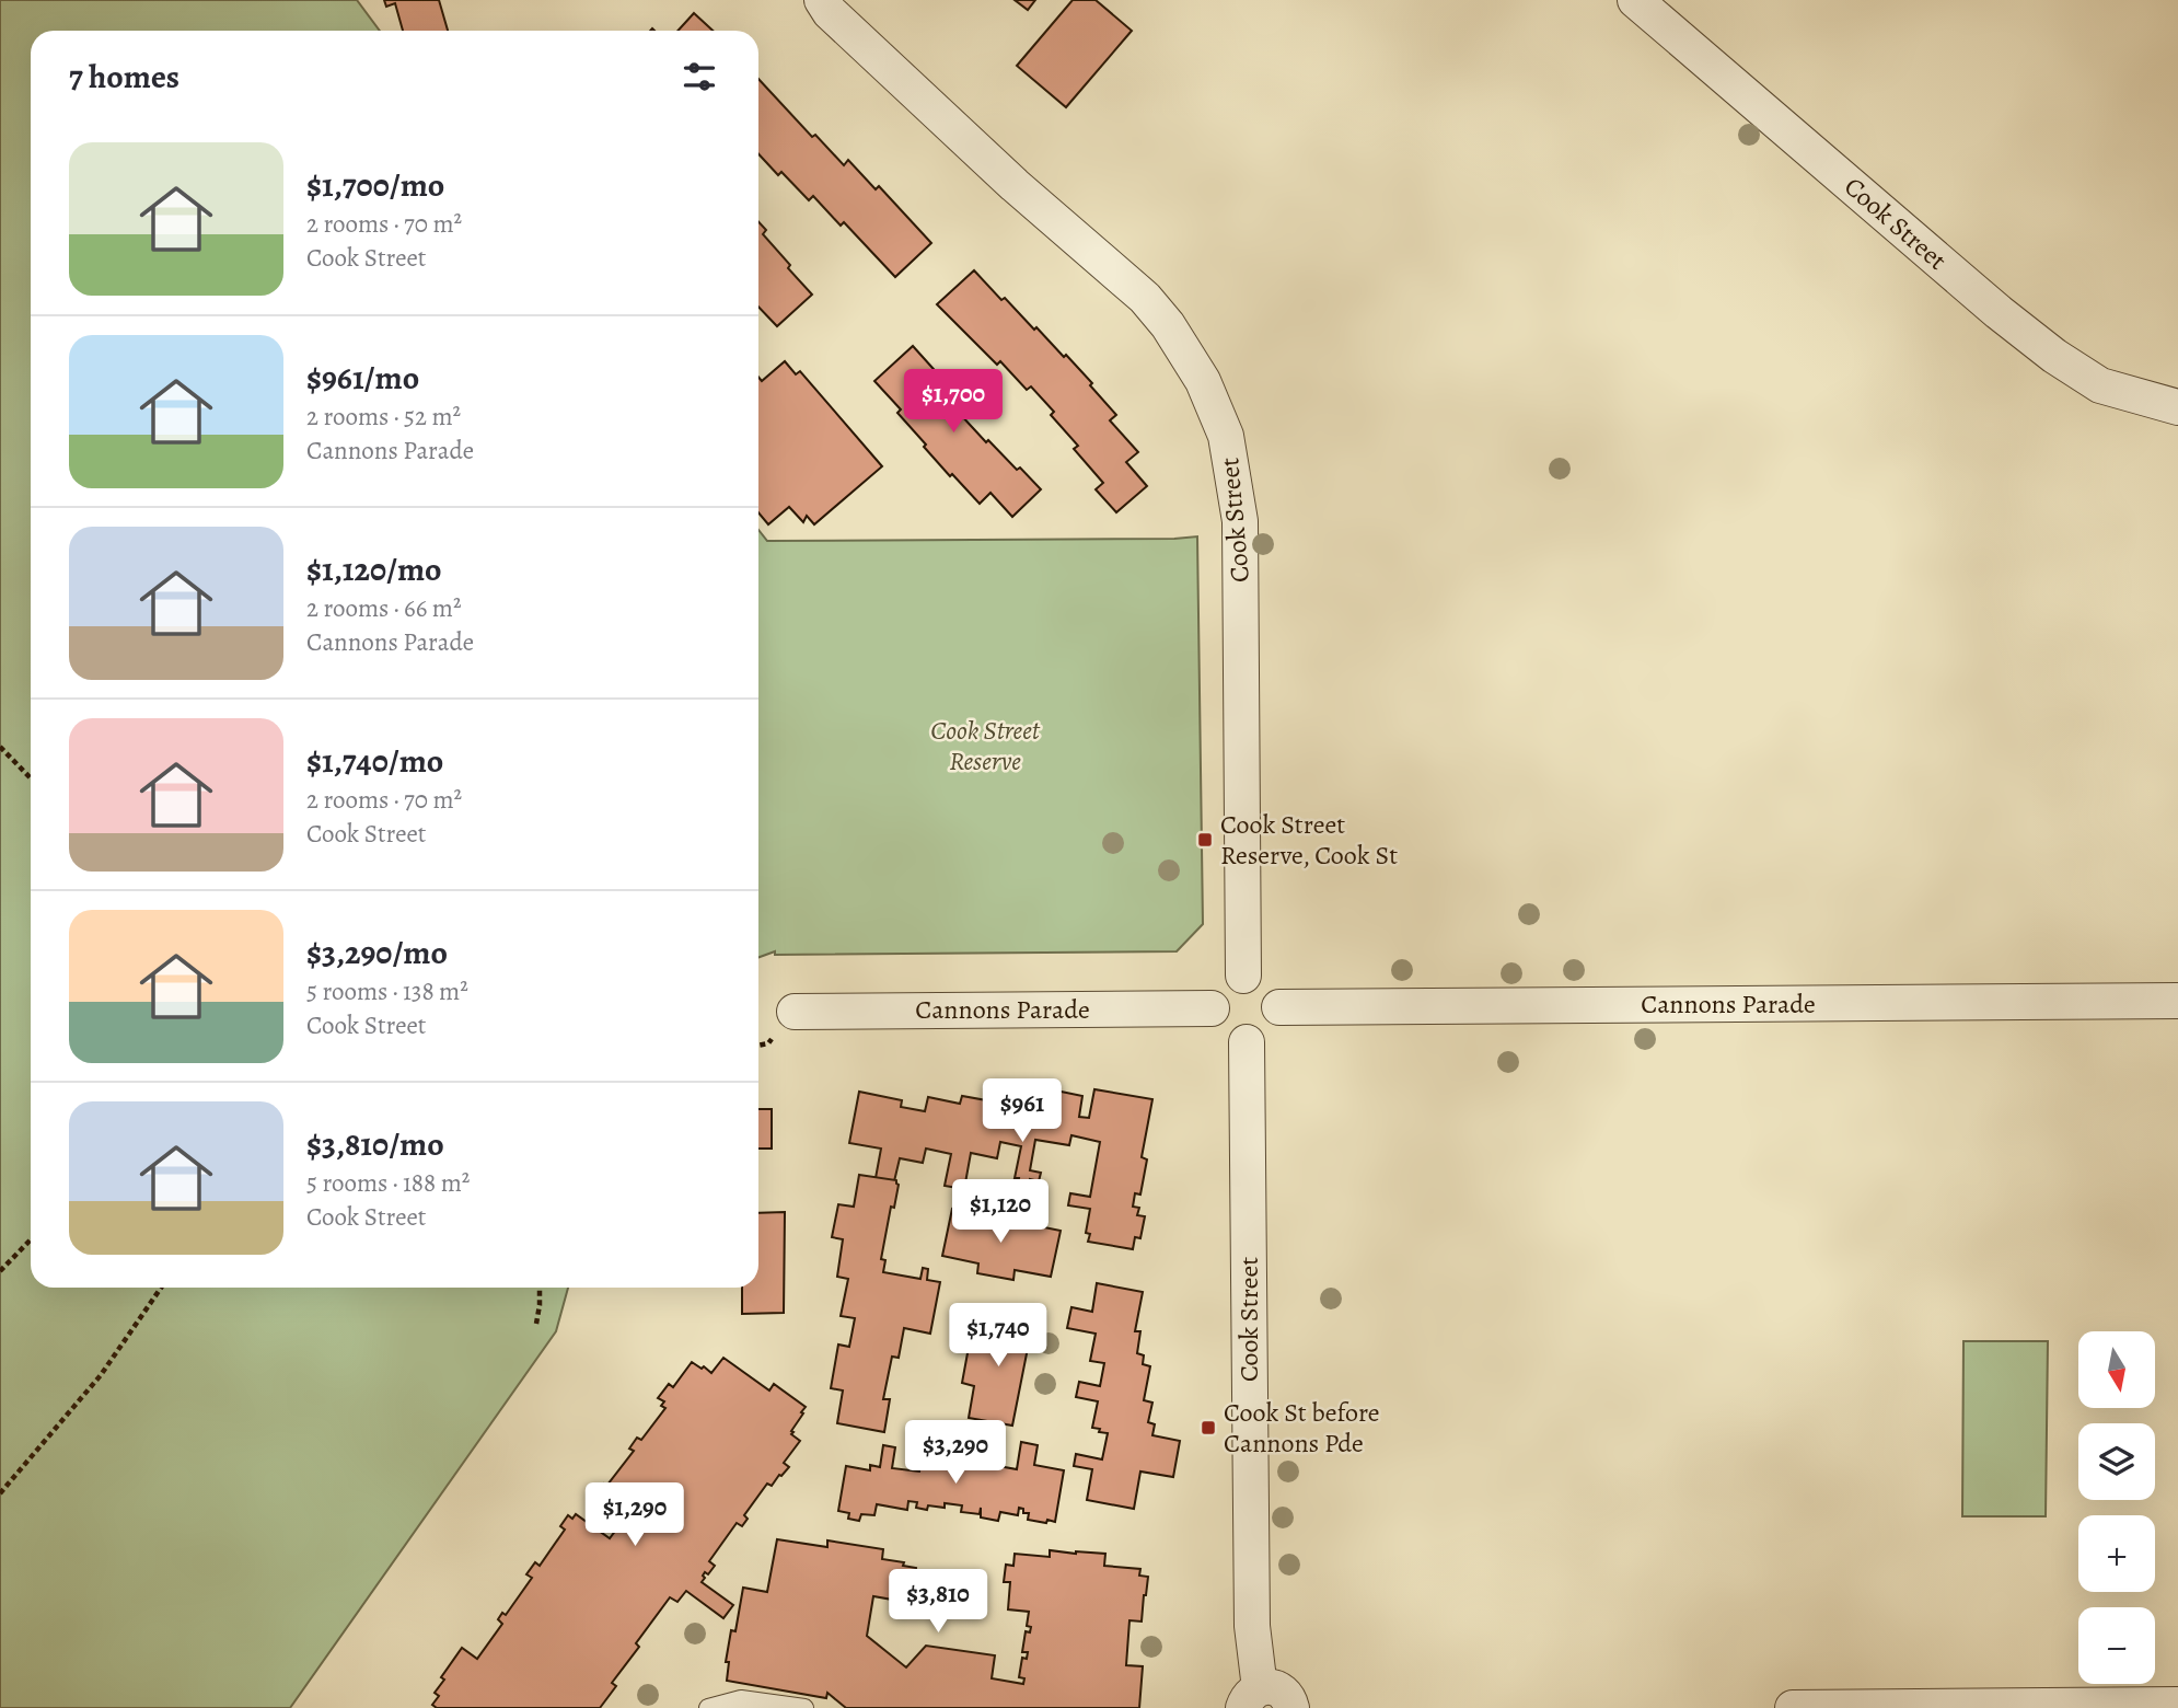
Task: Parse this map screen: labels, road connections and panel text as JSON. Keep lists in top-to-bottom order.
{
  "streets": {
    "street": ["Cook Street", "Cannons Parade"]
  },
  "crossings": [
    ["Cook Street", "Cannons Parade"]
  ],
  "parks": ["Cook Street Reserve"],
  "places": {
    "transit": ["Cook Street Reserve, Cook St", "Cook St before Cannons Pde"]
  },
  "north": "bottom",
  "page": {
    "heading": "7 homes",
    "list": [
      {
        "name": "$1,700/mo",
        "note": "2 rooms · 70 m² · Cook Street"
      },
      {
        "name": "$961/mo",
        "note": "2 rooms · 52 m² · Cannons Parade"
      },
      {
        "name": "$1,120/mo",
        "note": "2 rooms · 66 m² · Cannons Parade"
      },
      {
        "name": "$1,740/mo",
        "note": "2 rooms · 70 m² · Cook Street"
      },
      {
        "name": "$3,290/mo",
        "note": "5 rooms · 138 m² · Cook Street"
      },
      {
        "name": "$3,810/mo",
        "note": "5 rooms · 188 m² · Cook Street"
      }
    ],
    "price": [
      "$1,700",
      "$961",
      "$1,120",
      "$1,740",
      "$3,290",
      "$1,290",
      "$3,810"
    ],
    "map_buttons": ["+", "−"]
  }
}
